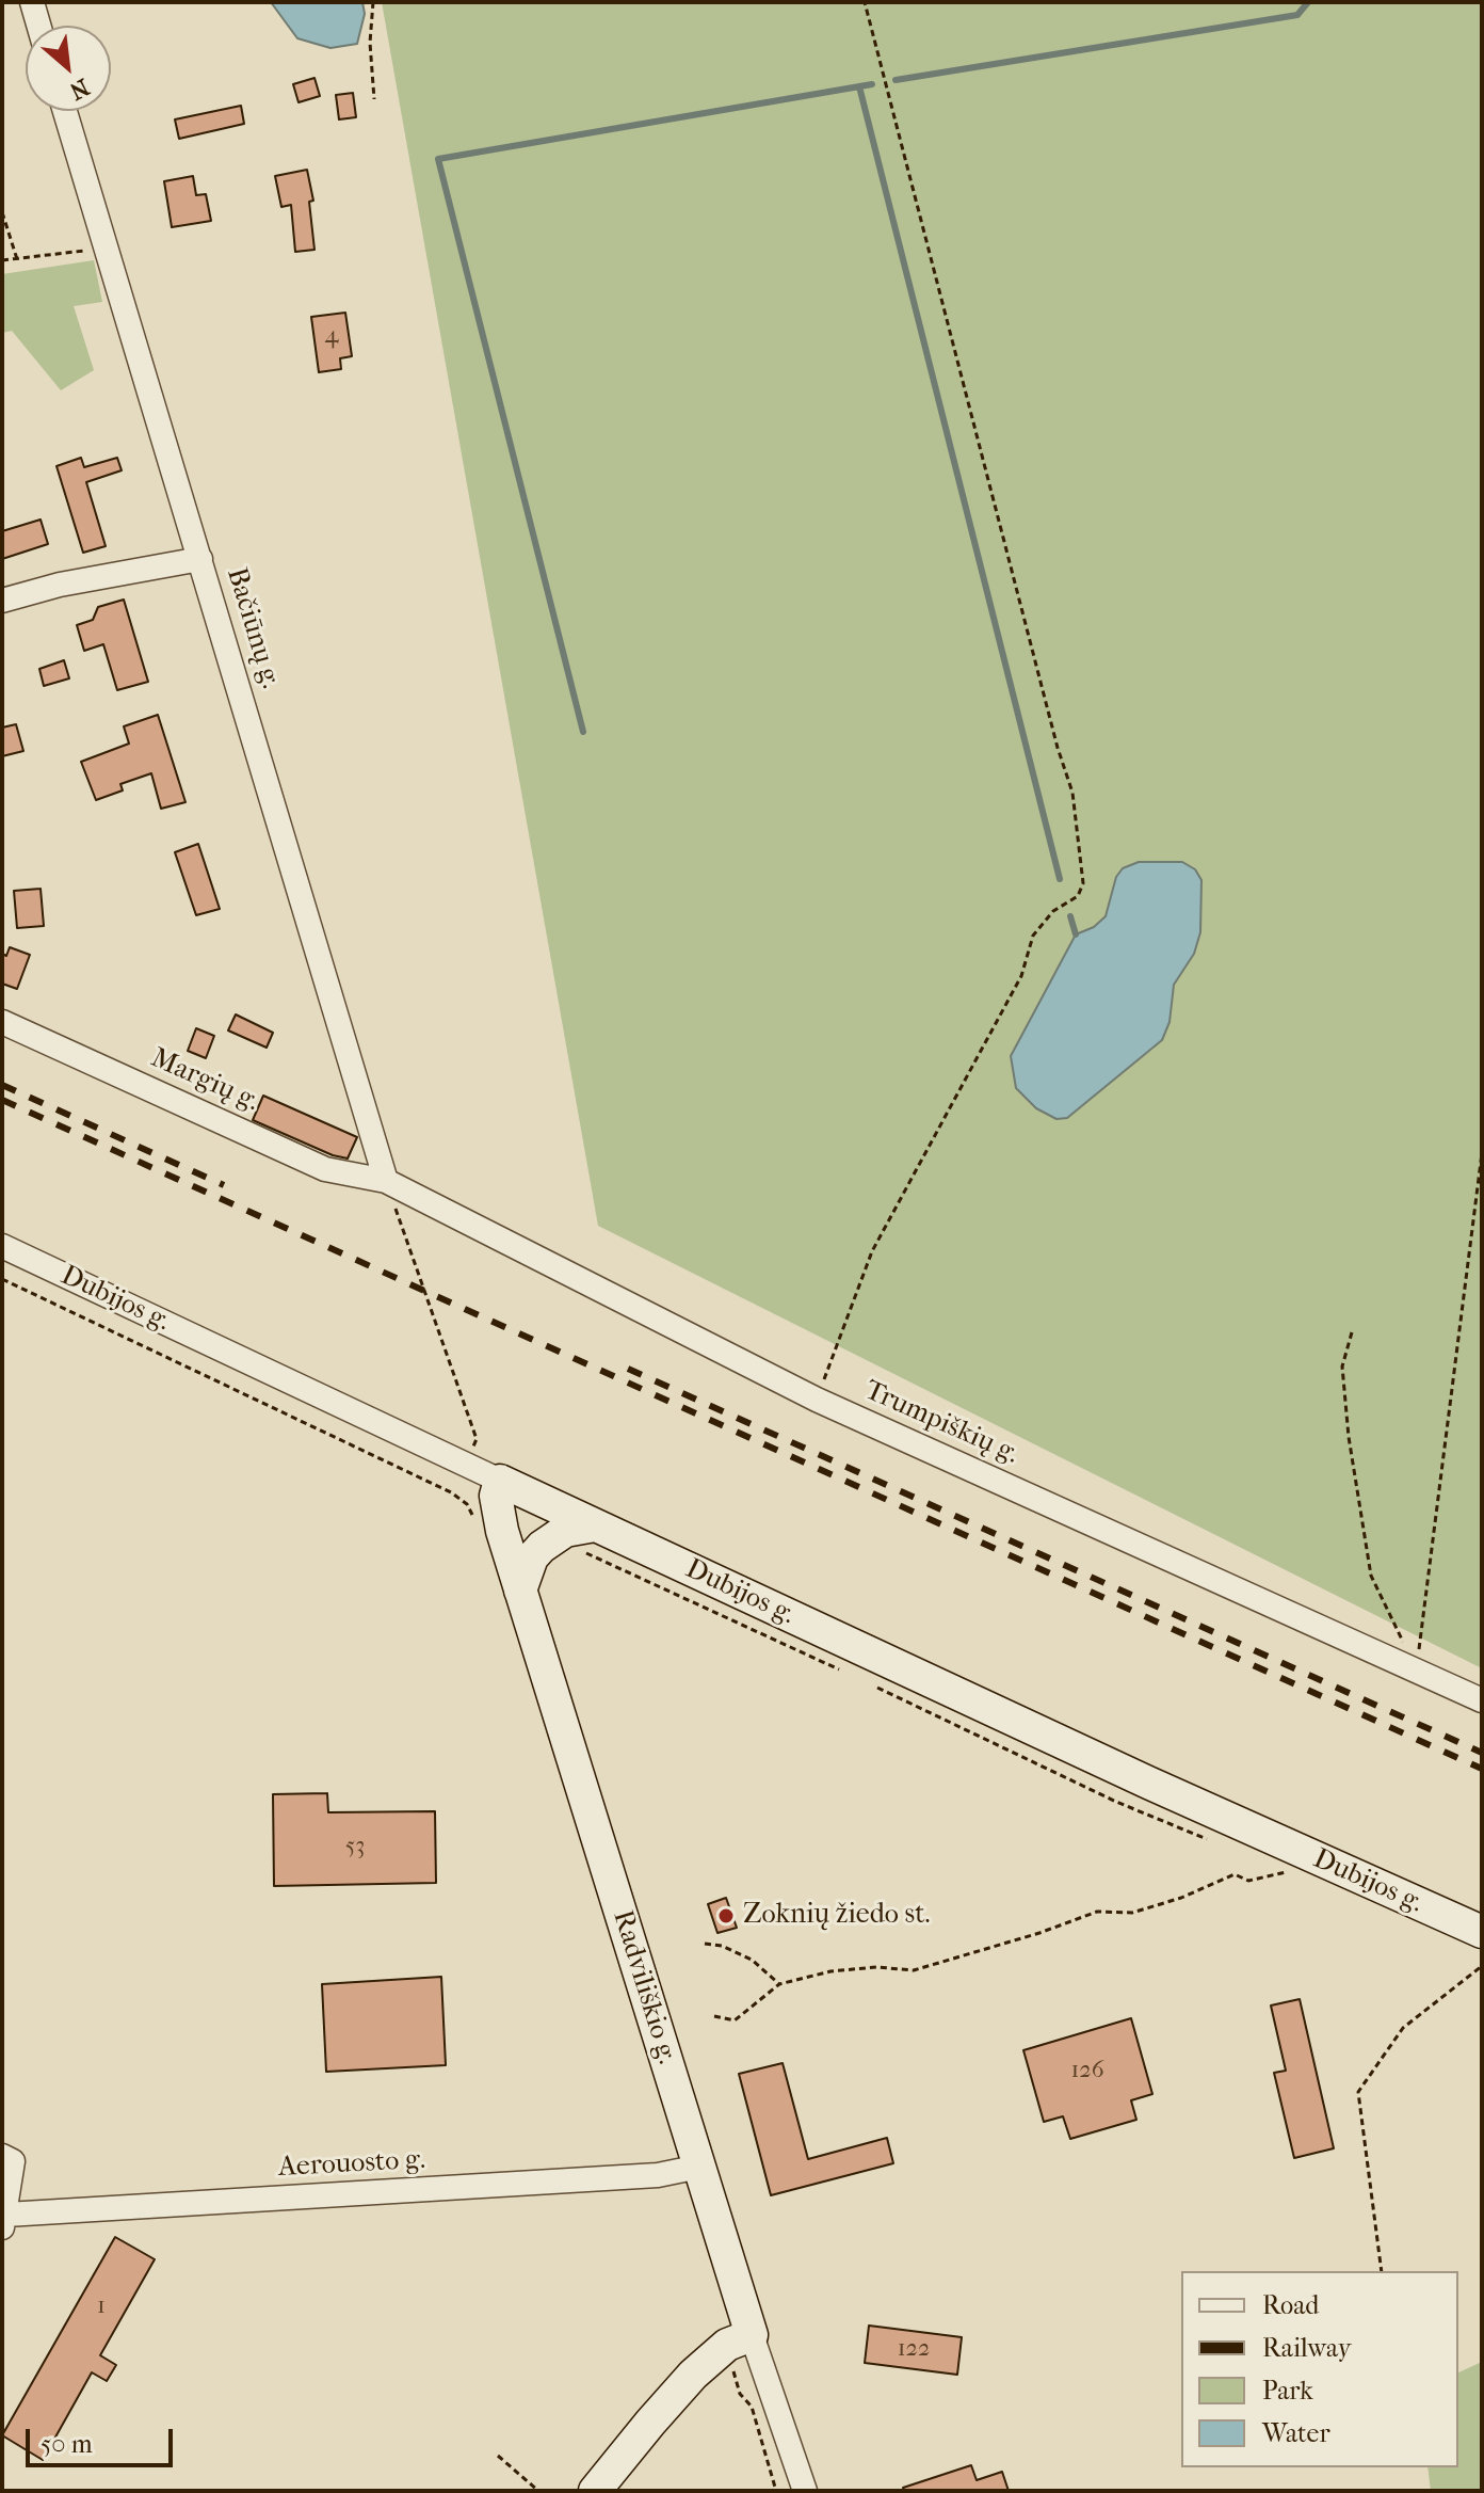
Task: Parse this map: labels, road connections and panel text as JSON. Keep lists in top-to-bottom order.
{
  "streets": {
    "main road": ["Dubijos g.", "Radviliškio g."],
    "street": [
      "Bačiūnų g.",
      "Margių g.",
      "Trumpiškių g.",
      "Aerouosto g."
    ]
  },
  "crossings": [
    ["Bačiūnų g.", "Margių g."],
    ["Bačiūnų g.", "Trumpiškių g."],
    ["Margių g.", "Trumpiškių g."],
    ["Dubijos g.", "Radviliškio g."],
    ["Radviliškio g.", "Aerouosto g."]
  ],
  "places": ["Zoknių žiedo st."],
  "house_numbers": [
    "4",
    "53",
    "126",
    "1",
    "122"
  ],
  "legend": [
    "Road",
    "Railway",
    "Park",
    "Water"
  ],
  "scale_bar": "50 m",
  "north": "bottom right"
}
